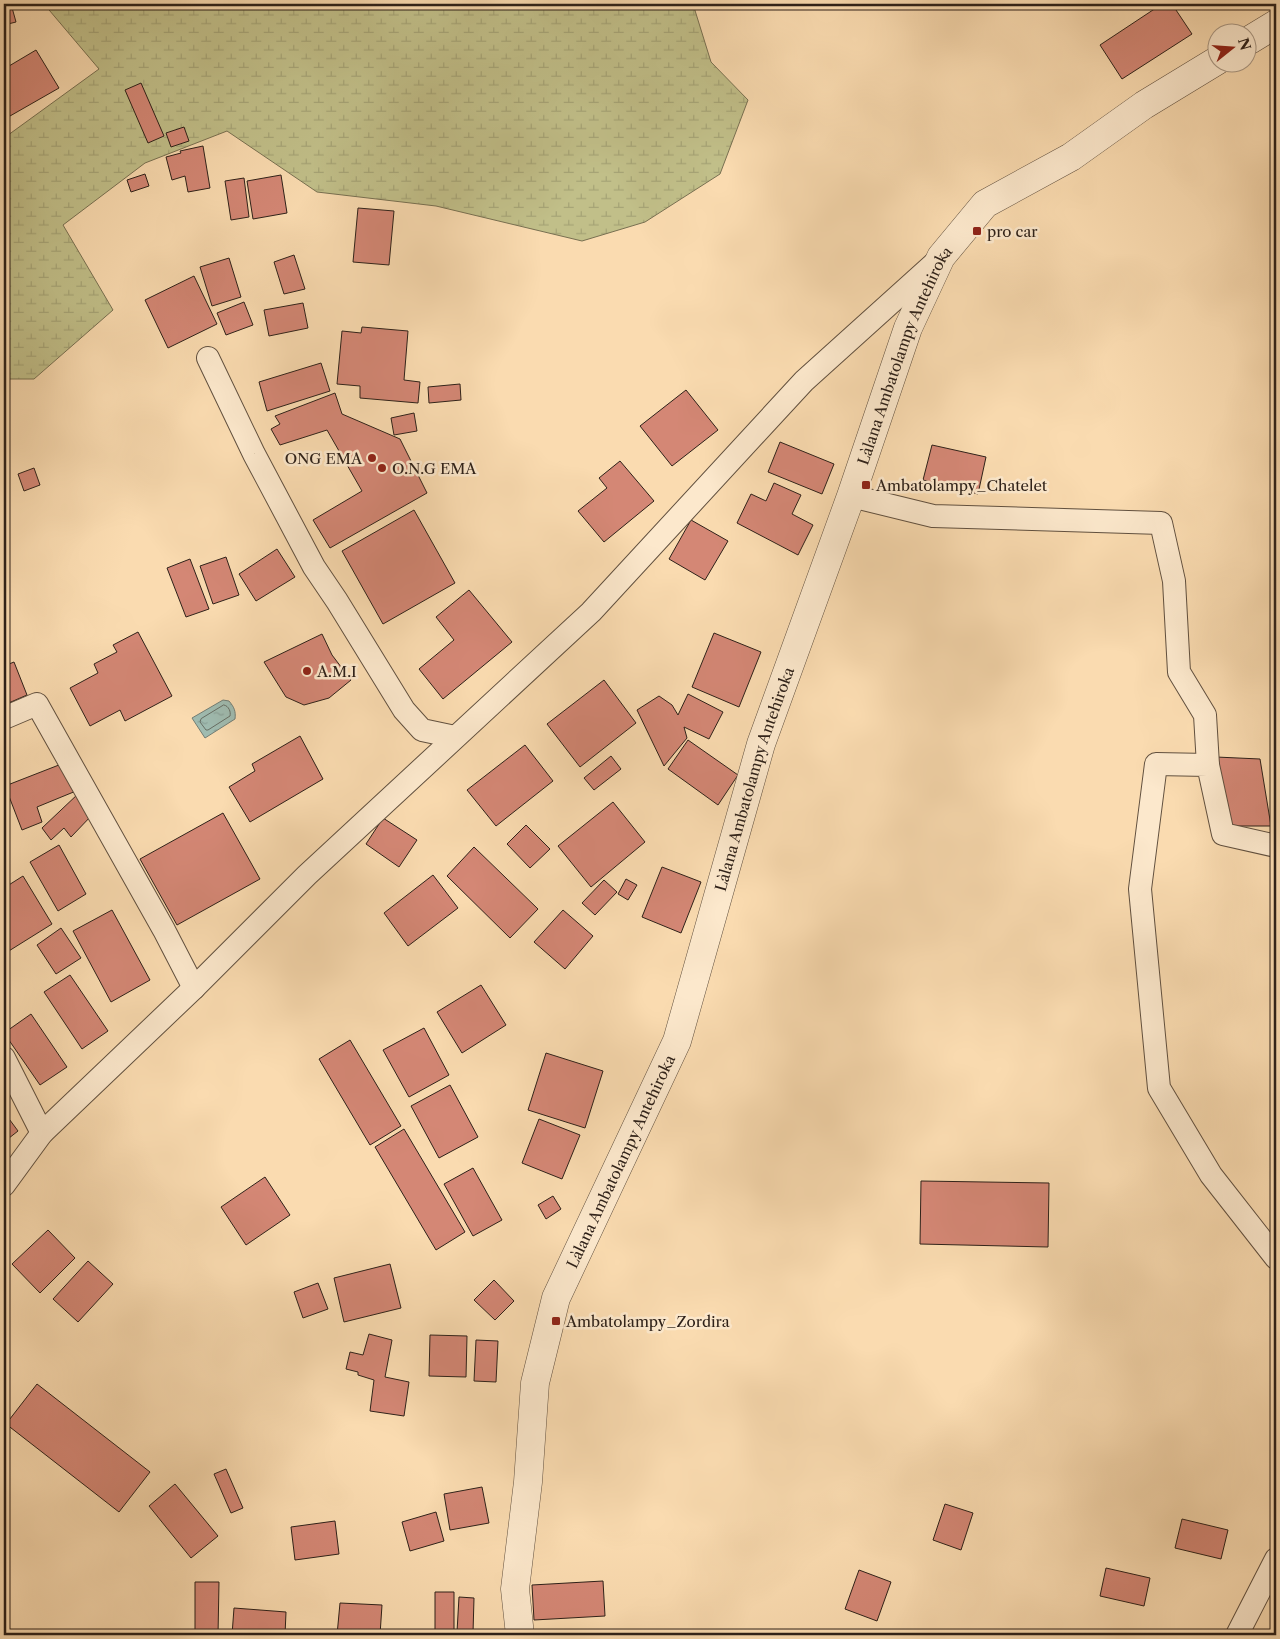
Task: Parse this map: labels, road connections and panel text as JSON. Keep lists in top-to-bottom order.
{
  "streets": {
    "street": ["Làlana Ambatolampy Antehiroka"]
  },
  "places": {
    "transit": ["pro car", "Ambatolampy_Chatelet", "Ambatolampy_Zordira"],
    "other": ["ONG EMA", "O.N.G EMA", "A.M.I"]
  },
  "north": "right"
}
